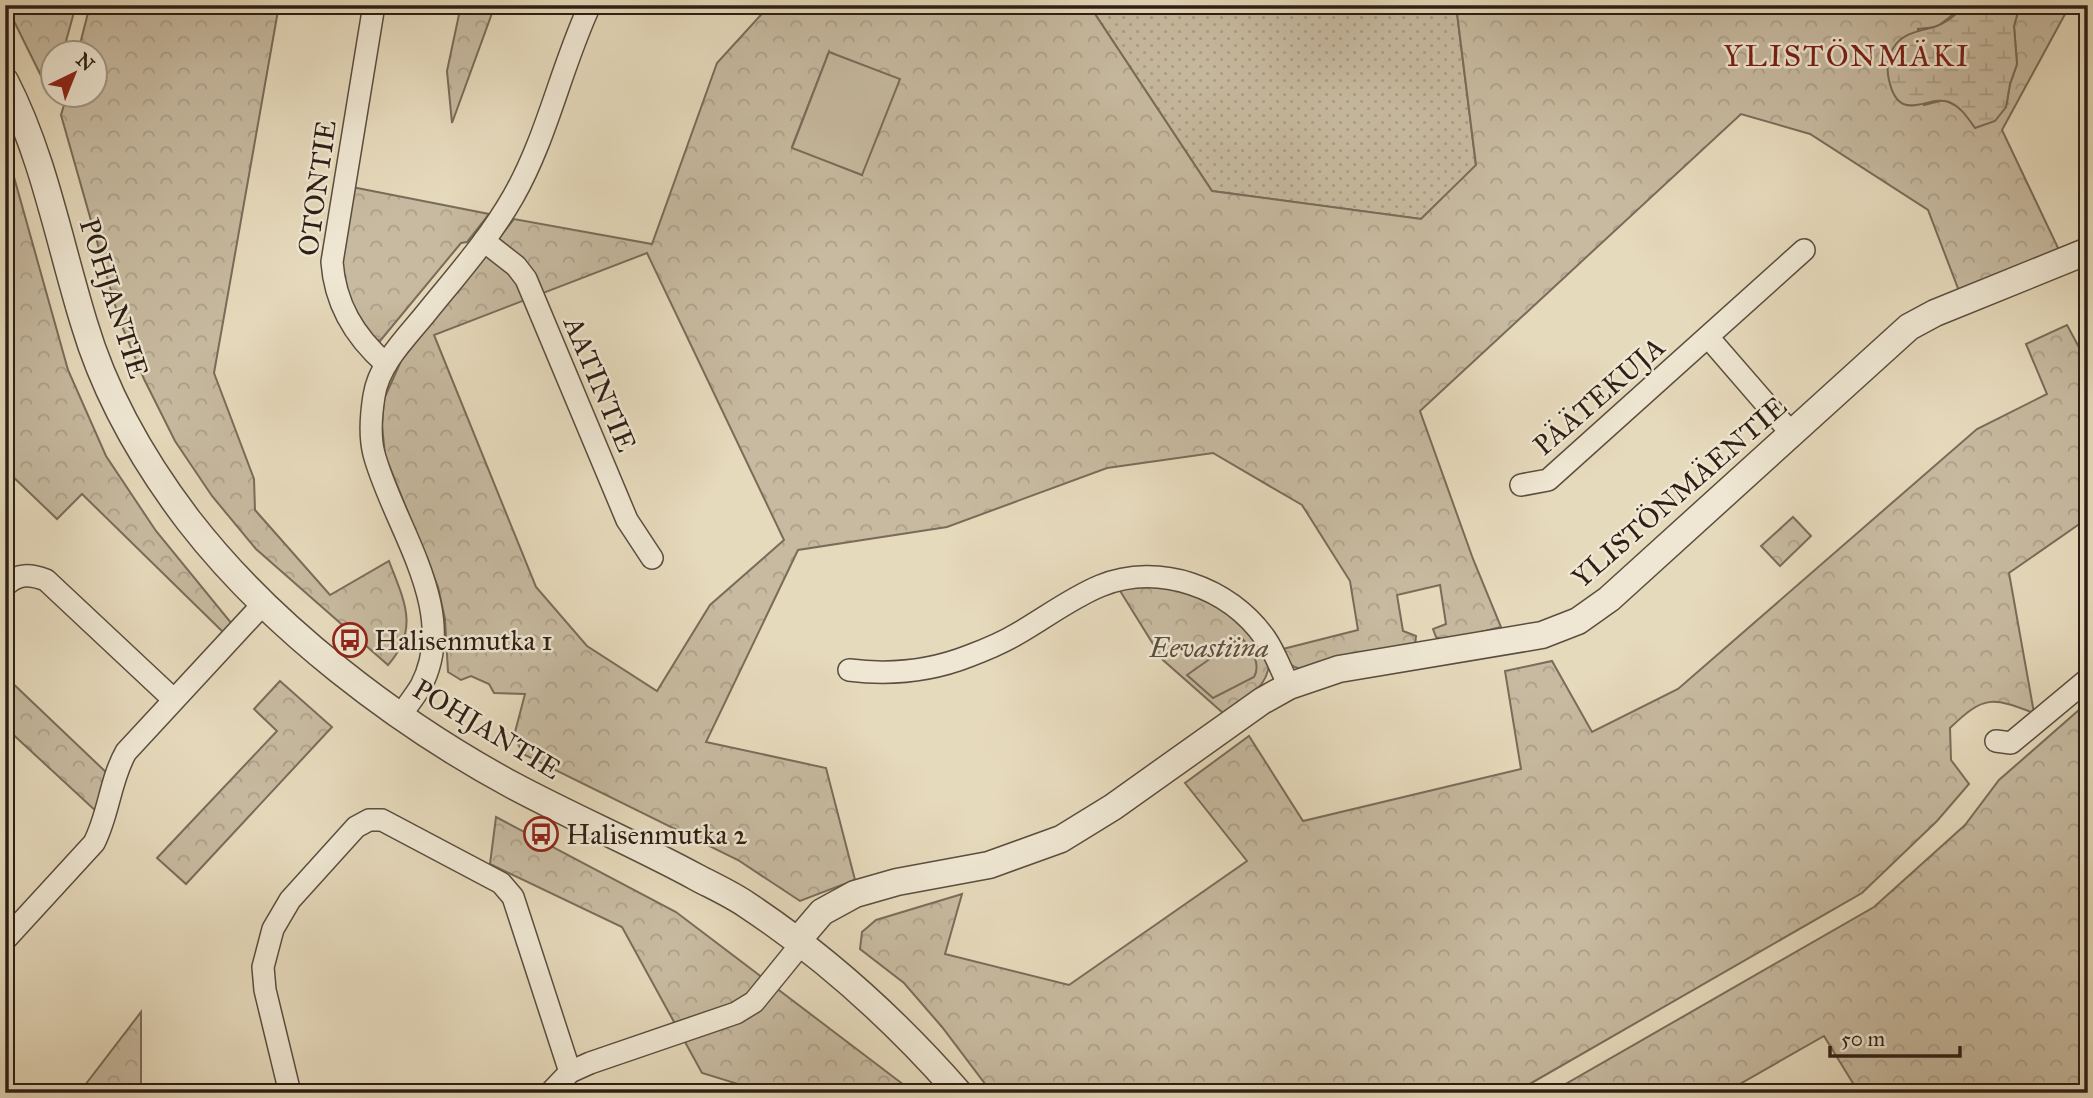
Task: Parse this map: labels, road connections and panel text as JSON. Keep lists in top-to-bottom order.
{
  "streets": {
    "street": [
      "OTONTIE",
      "POHJANTIE",
      "AATINTIE",
      "PÄÄTEKUJA",
      "YLISTÖNMÄENTIE"
    ]
  },
  "crossings": [
    ["POHJANTIE", "YLISTÖNMÄENTIE"],
    ["PÄÄTEKUJA", "YLISTÖNMÄENTIE"]
  ],
  "districts": ["YLISTÖNMÄKI"],
  "parks": ["Eevastiina"],
  "places": {
    "bus stop": ["Halisenmutka 1", "Halisenmutka 2"]
  },
  "scale_bar": "50 m",
  "north": "top right"
}
